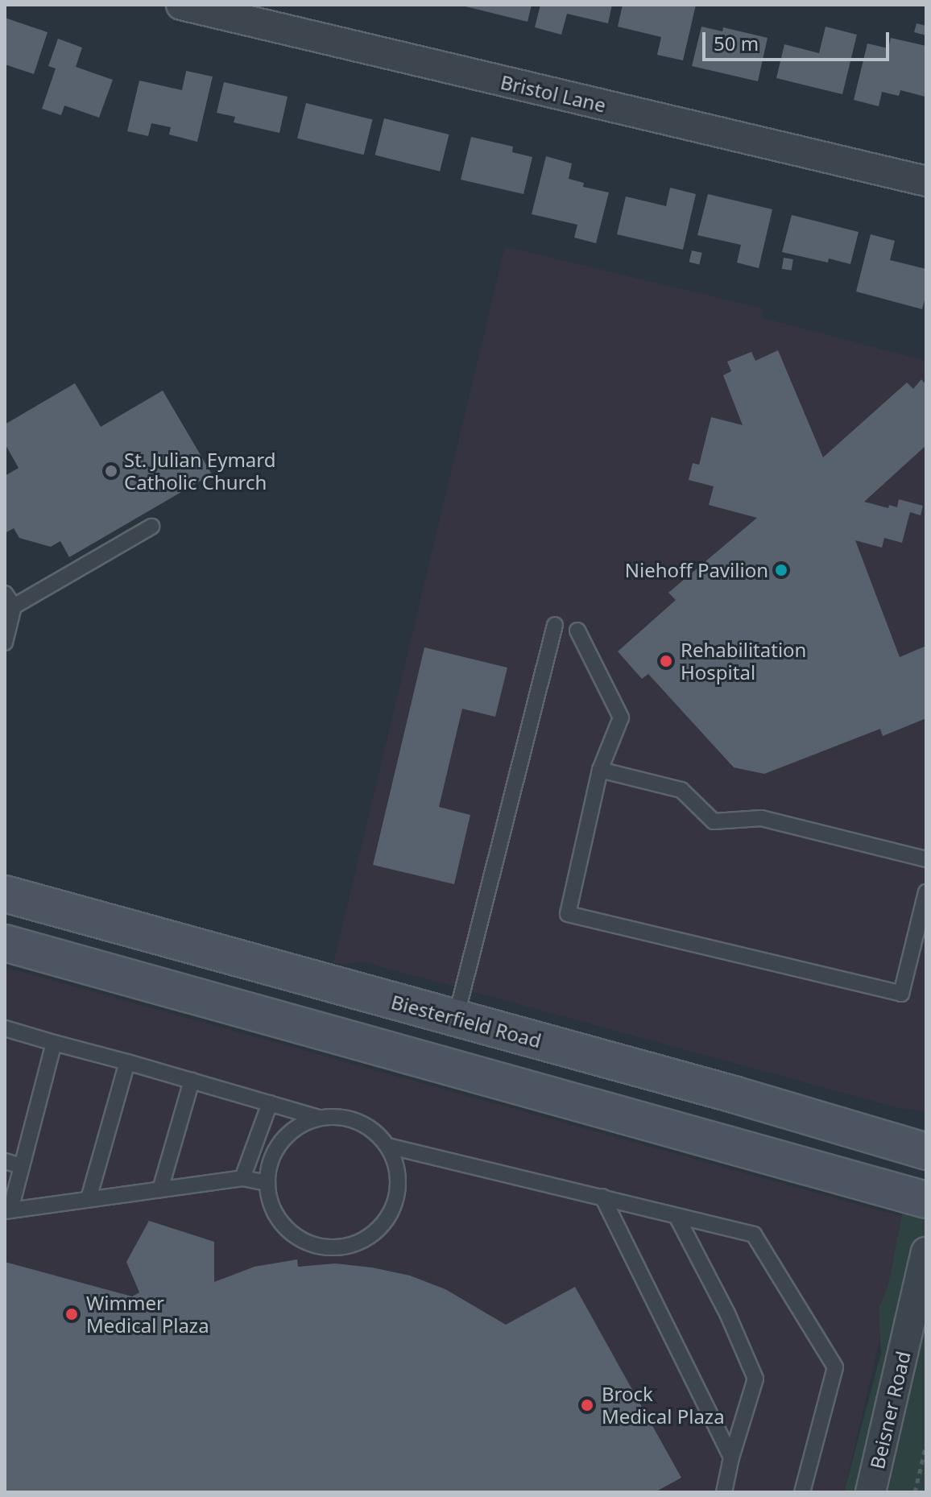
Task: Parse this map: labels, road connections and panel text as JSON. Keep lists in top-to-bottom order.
{
  "streets": {
    "main road": ["Biesterfield Road"],
    "street": ["Bristol Lane", "Beisner Road"]
  },
  "places": [
    "St. Julian Eymard Catholic Church",
    "Niehoff Pavilion",
    "Rehabilitation Hospital",
    "Wimmer Medical Plaza",
    "Brock Medical Plaza"
  ],
  "scale_bar": "50 m"
}
